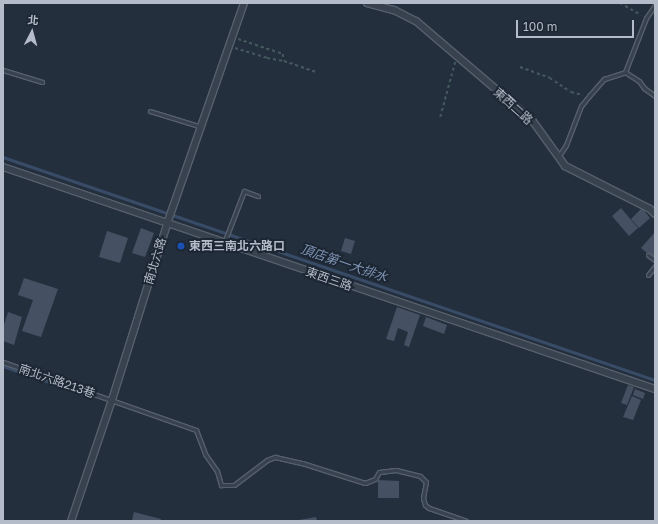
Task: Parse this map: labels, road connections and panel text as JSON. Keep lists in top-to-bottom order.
{
  "streets": {
    "street": ["東西二路", "南北六路", "東西三路"],
    "lane": ["南北六路213巷"]
  },
  "crossings": [
    ["南北六路", "東西三路"],
    ["南北六路", "南北六路213巷"]
  ],
  "water": ["頂店第一大排水"],
  "places": ["東西三南北六路口"],
  "scale_bar": "100 m",
  "north": "top"
}
